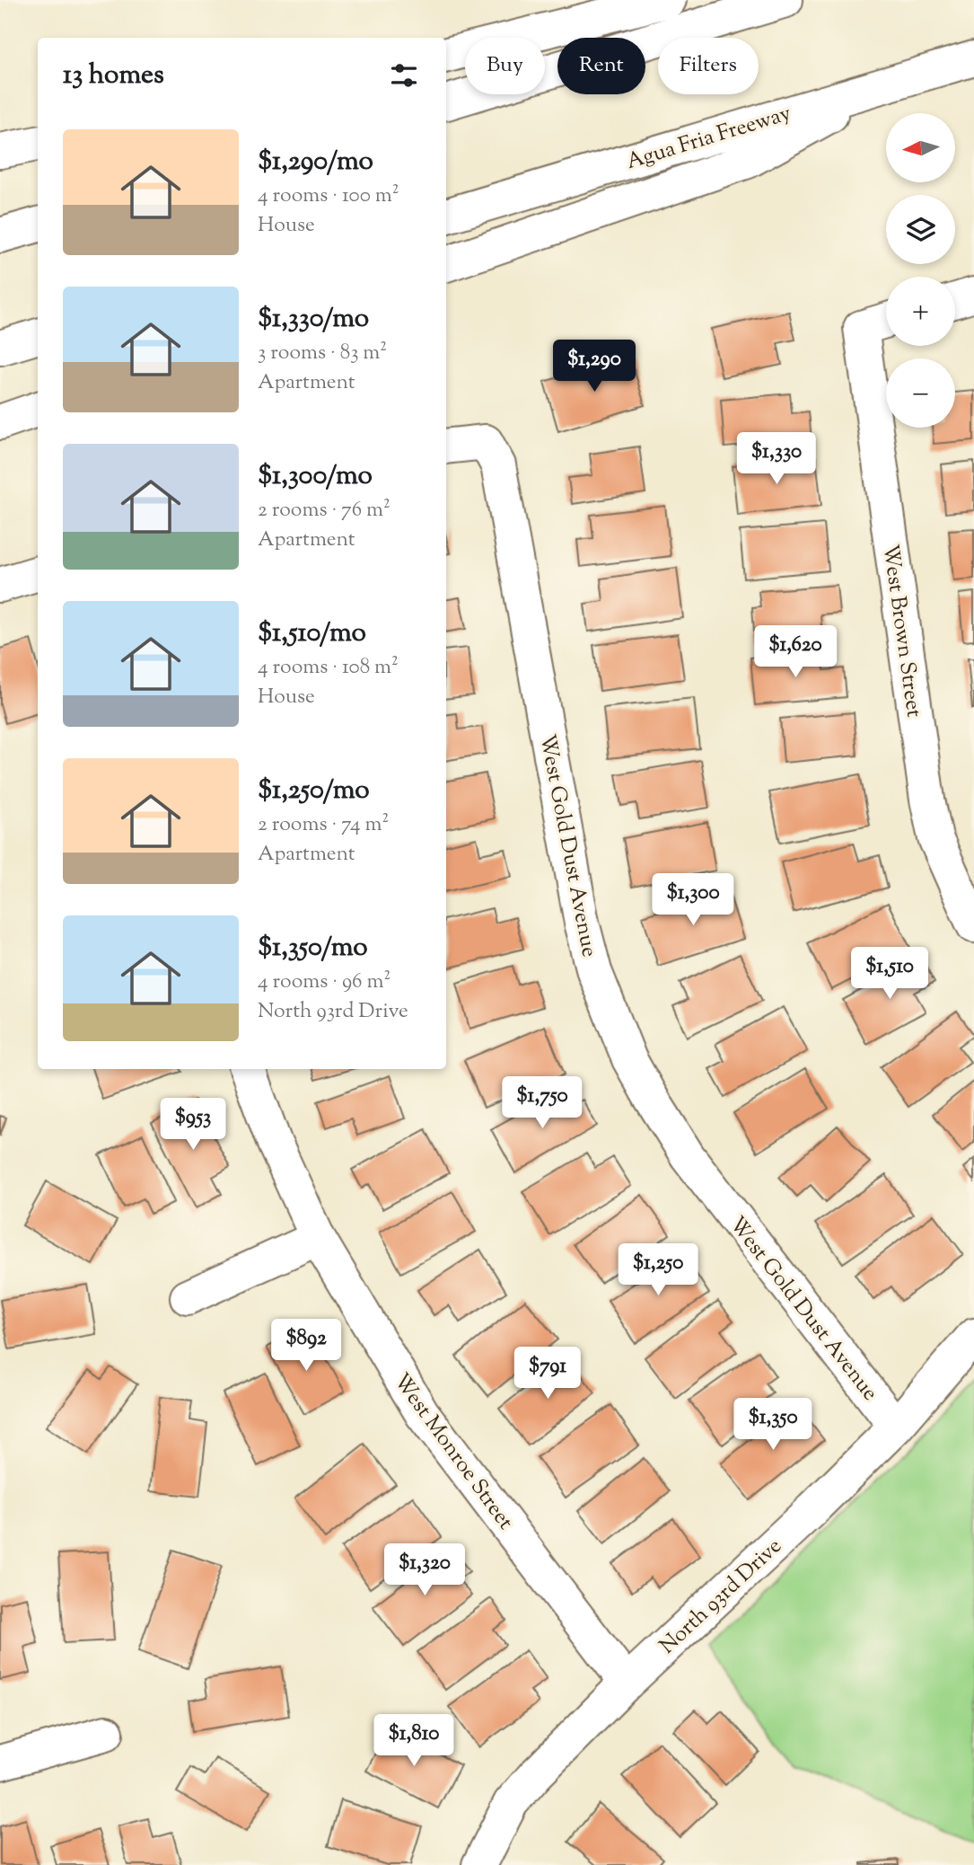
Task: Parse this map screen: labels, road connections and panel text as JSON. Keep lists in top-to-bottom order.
{
  "streets": {
    "main road": [
      "Agua Fria Freeway",
      "West Brown Street",
      "West Gold Dust Avenue",
      "West Monroe Street",
      "North 93rd Drive"
    ]
  },
  "crossings": [
    ["West Gold Dust Avenue", "North 93rd Drive"],
    ["West Monroe Street", "North 93rd Drive"]
  ],
  "north": "left",
  "page": {
    "chip": ["Buy", "Rent", "Filters"],
    "heading": "13 homes",
    "map_buttons": ["+", "−"],
    "list": [
      {
        "name": "$1,290/mo",
        "note": "4 rooms · 100 m² · House"
      },
      {
        "name": "$1,330/mo",
        "note": "3 rooms · 83 m² · Apartment"
      },
      {
        "name": "$1,300/mo",
        "note": "2 rooms · 76 m² · Apartment"
      },
      {
        "name": "$1,510/mo",
        "note": "4 rooms · 108 m² · House"
      },
      {
        "name": "$1,250/mo",
        "note": "2 rooms · 74 m² · Apartment"
      },
      {
        "name": "$1,350/mo",
        "note": "4 rooms · 96 m² · North 93rd Drive"
      }
    ],
    "price": [
      "$1,290",
      "$1,330",
      "$1,620",
      "$1,300",
      "$1,510",
      "$1,750",
      "$953",
      "$1,250",
      "$892",
      "$791",
      "$1,350",
      "$1,320",
      "$1,810"
    ]
  }
}
